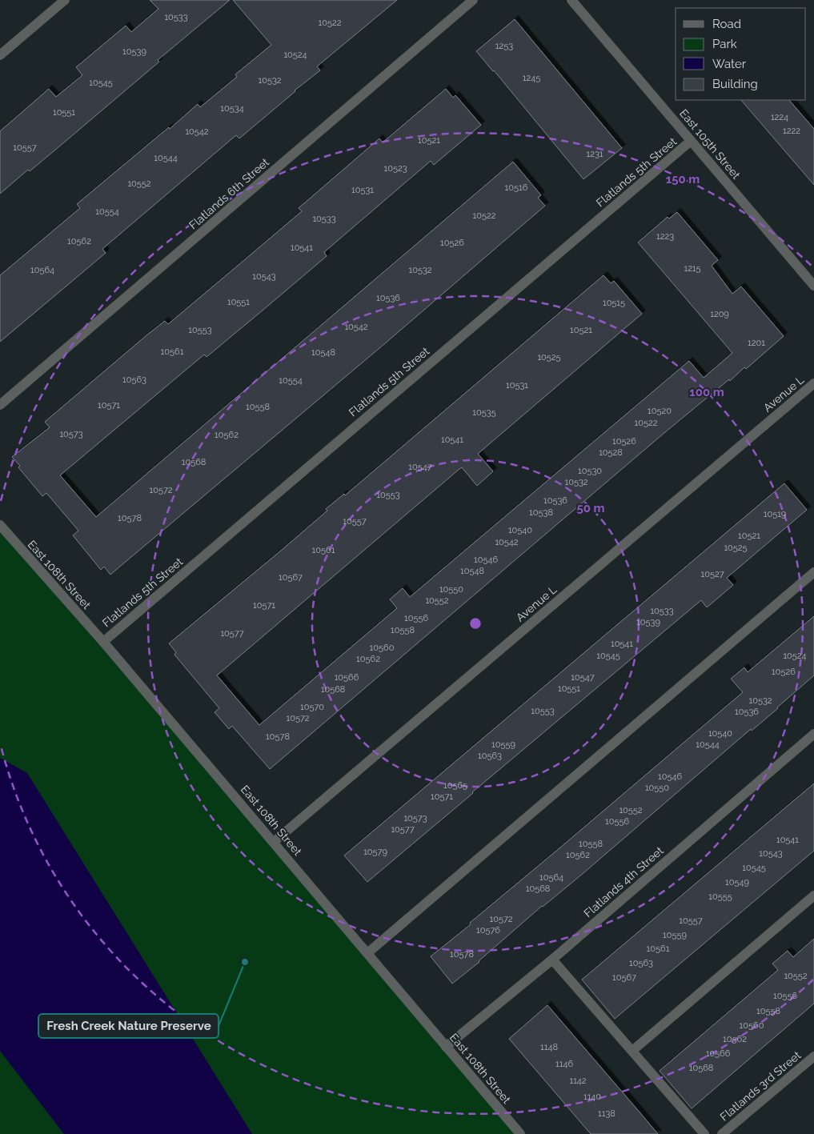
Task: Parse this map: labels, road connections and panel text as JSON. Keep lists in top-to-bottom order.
{
  "streets": {
    "street": [
      "East 105th Street",
      "Flatlands 5th Street",
      "Flatlands 6th Street",
      "Avenue L",
      "East 108th Street",
      "Flatlands 4th Street",
      "Flatlands 3rd Street"
    ]
  },
  "crossings": [
    ["East 105th Street", "Flatlands 5th Street"],
    ["Flatlands 5th Street", "East 108th Street"],
    ["Avenue L", "East 108th Street"],
    ["East 108th Street", "Flatlands 4th Street"]
  ],
  "places": ["Fresh Creek Nature Preserve"],
  "house_numbers": [
    "10533",
    "10522",
    "1253",
    "10539",
    "10524",
    "1245",
    "10532",
    "10545",
    "10534",
    "10551",
    "1224",
    "1222",
    "10542",
    "10521",
    "10557",
    "1231",
    "10544",
    "10523",
    "10552",
    "10516",
    "10531",
    "10554",
    "10522",
    "10533",
    "1223",
    "10562",
    "10526",
    "10541",
    "1215",
    "10564",
    "10532",
    "10543",
    "10536",
    "10551",
    "10515",
    "1209",
    "10542",
    "10553",
    "10521",
    "1201",
    "10561",
    "10548",
    "10525",
    "10563",
    "10554",
    "10531",
    "10571",
    "10558",
    "10520",
    "10535",
    "10522",
    "10573",
    "10562",
    "10541",
    "10526",
    "10528",
    "10568",
    "10547",
    "10530",
    "10532",
    "10572",
    "10553",
    "10536",
    "10538",
    "10519",
    "10578",
    "10557",
    "10540",
    "10521",
    "10542",
    "10525",
    "10561",
    "10546",
    "10548",
    "10527",
    "10567",
    "10550",
    "10552",
    "10571",
    "10533",
    "10556",
    "10539",
    "10558",
    "10577",
    "10541",
    "10560",
    "10545",
    "10524",
    "10562",
    "10526",
    "10566",
    "10547",
    "10551",
    "10568",
    "10532",
    "10570",
    "10553",
    "10536",
    "10572",
    "10540",
    "10578",
    "10559",
    "10544",
    "10563",
    "10546",
    "10565",
    "10550",
    "10571",
    "10552",
    "10573",
    "10556",
    "10577",
    "10541",
    "10558",
    "10579",
    "10543",
    "10562",
    "10545",
    "10564",
    "10549",
    "10568",
    "10555",
    "10572",
    "10557",
    "10576",
    "10559",
    "10561",
    "10578",
    "10563",
    "10552",
    "10567",
    "10556",
    "10558",
    "10560",
    "10562",
    "1148",
    "10566",
    "1146",
    "10568",
    "1142",
    "1140",
    "1138"
  ],
  "legend": [
    "Road",
    "Park",
    "Water",
    "Building"
  ],
  "rings": ["150 m", "100 m", "50 m"]
}
